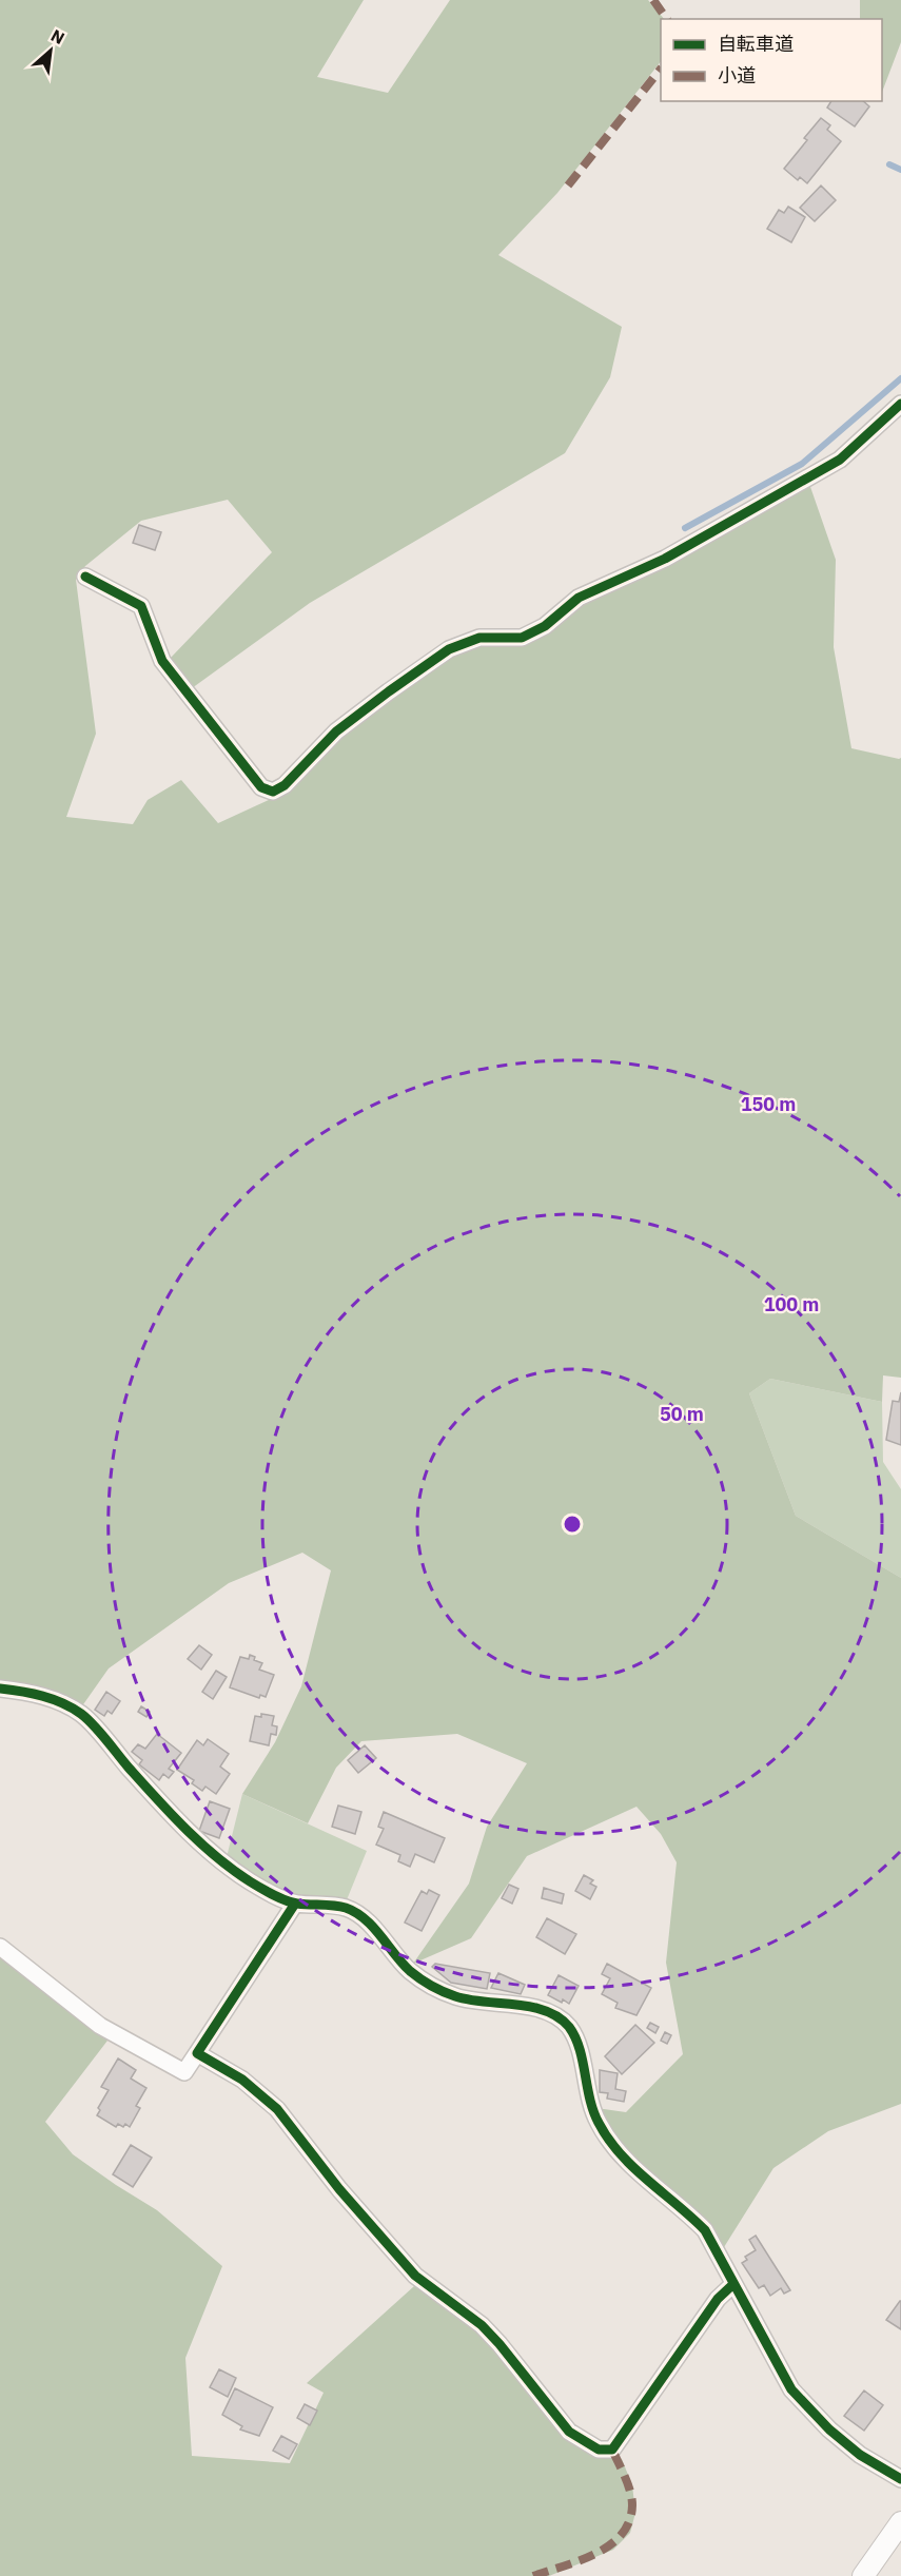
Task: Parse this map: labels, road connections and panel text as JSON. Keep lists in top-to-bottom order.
{
  "legend": ["自転車道", "小道"],
  "north": "top right",
  "rings": ["150 m", "100 m", "50 m"]
}
